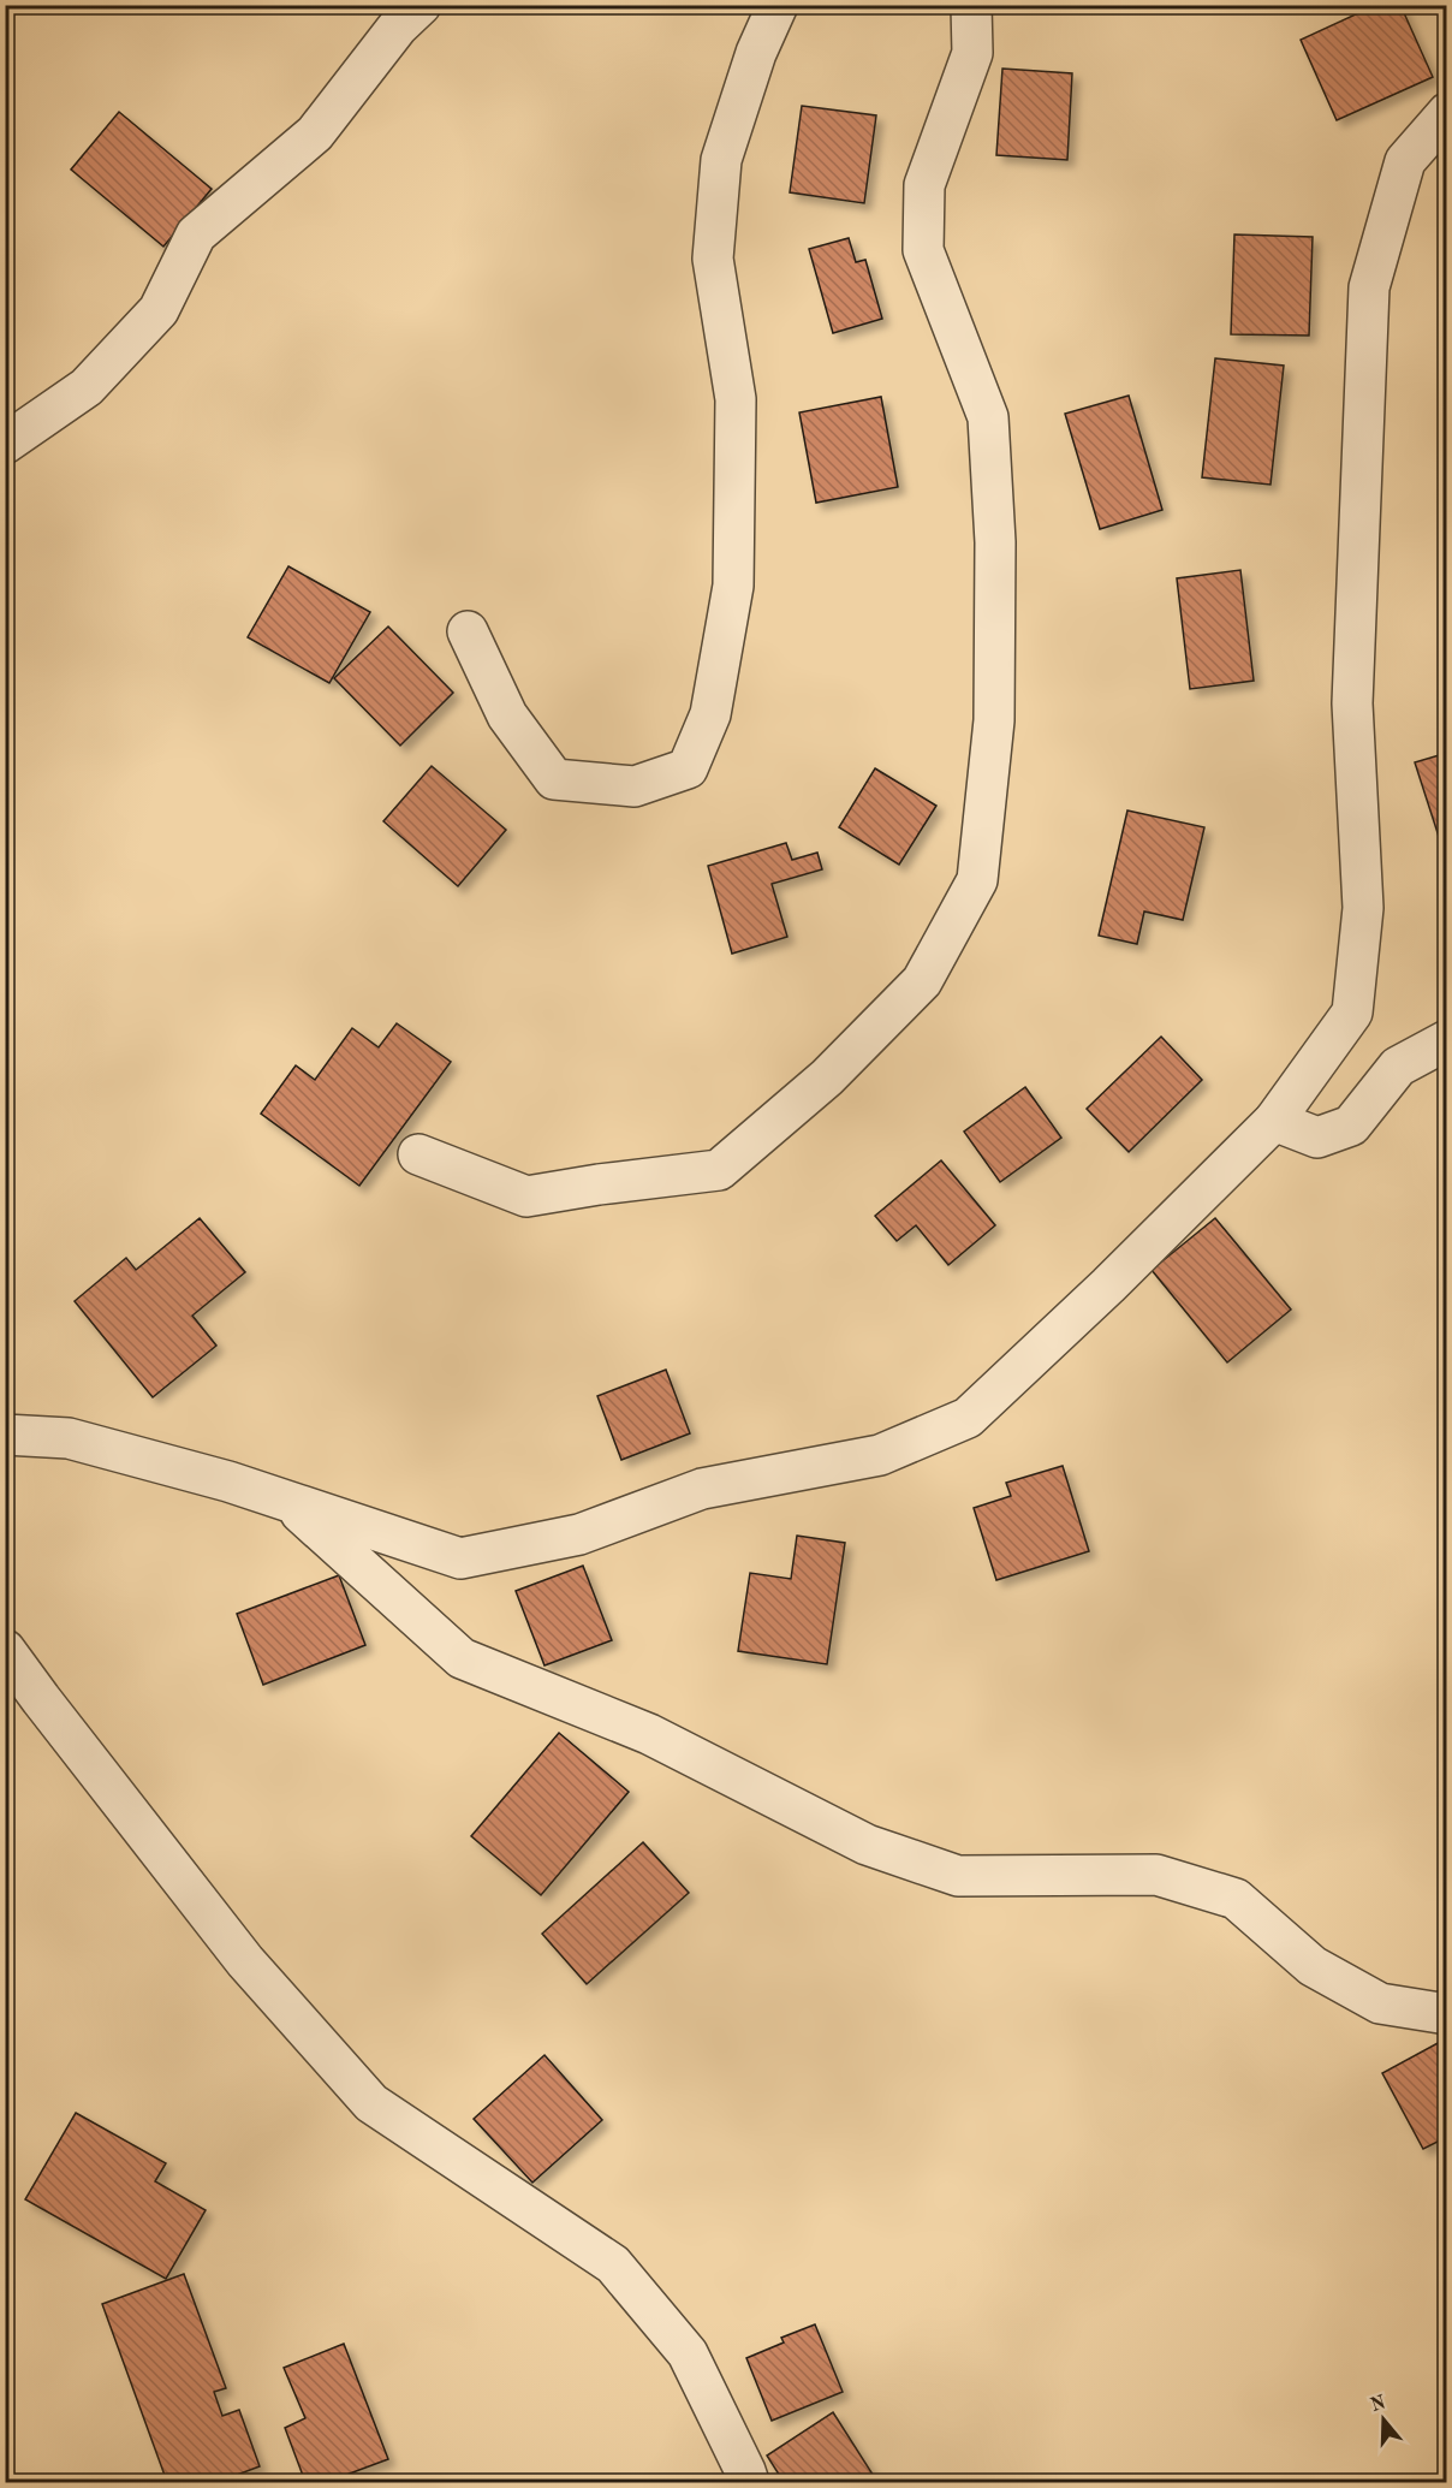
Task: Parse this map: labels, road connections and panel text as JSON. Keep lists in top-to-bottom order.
{
  "north": "top"
}
